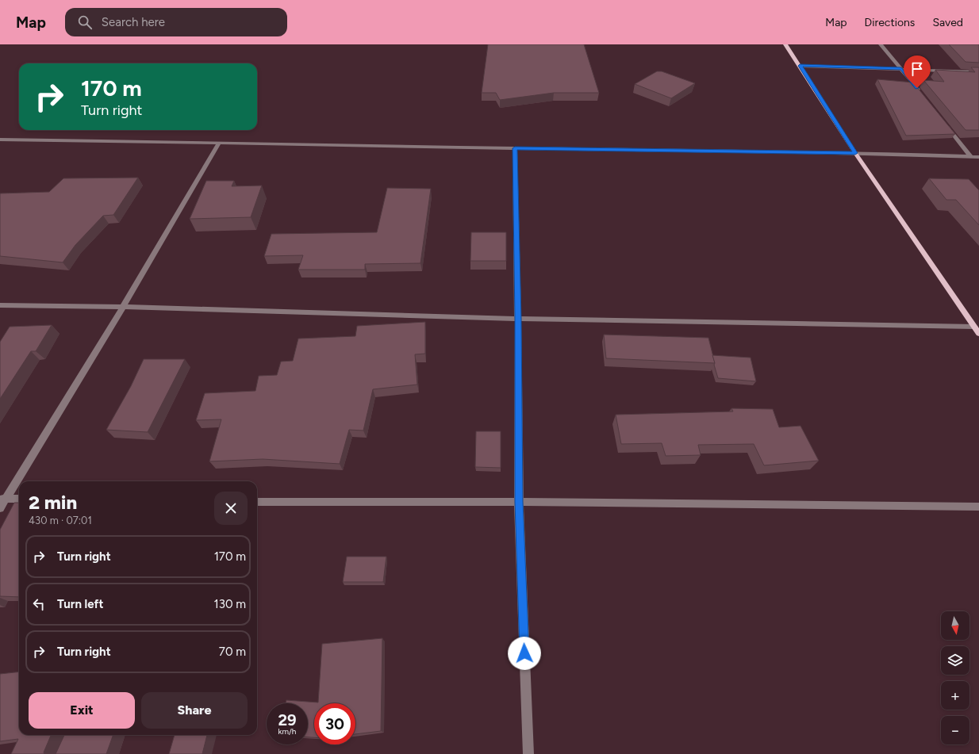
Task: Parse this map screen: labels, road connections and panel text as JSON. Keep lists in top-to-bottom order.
{
  "north": "bottom",
  "page": {
    "header": "Map",
    "search": "Search here",
    "nav": ["Map", "Directions", "Saved"],
    "turn": ["170 m", "Turn right"],
    "heading": ["2 min", "430 m · 07:01"],
    "list": [
      {
        "name": "Turn right",
        "value": "170 m"
      },
      {
        "name": "Turn left",
        "value": "130 m"
      },
      {
        "name": "Turn right",
        "value": "70 m"
      }
    ],
    "map_buttons": ["+", "−"],
    "buttons": ["Exit", "Share"],
    "speed": "29 km/h",
    "limit": "30"
  }
}
